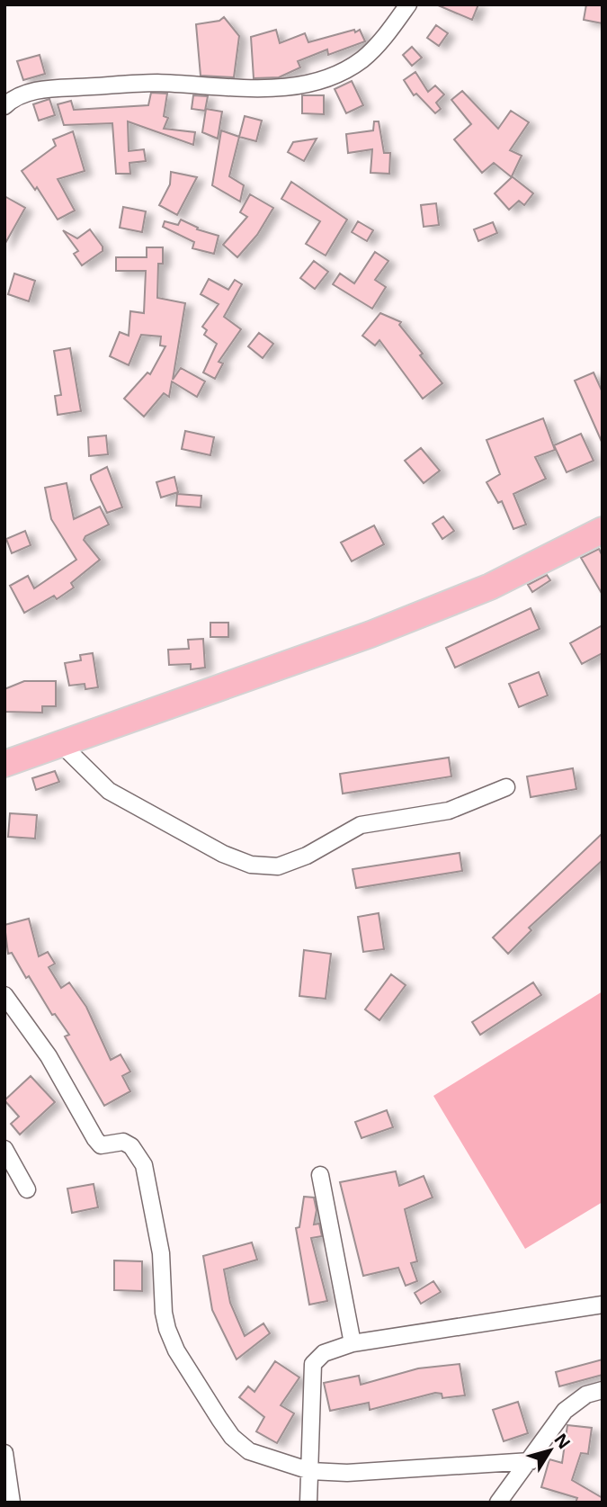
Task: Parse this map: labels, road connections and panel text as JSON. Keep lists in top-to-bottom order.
{
  "north": "top right"
}
